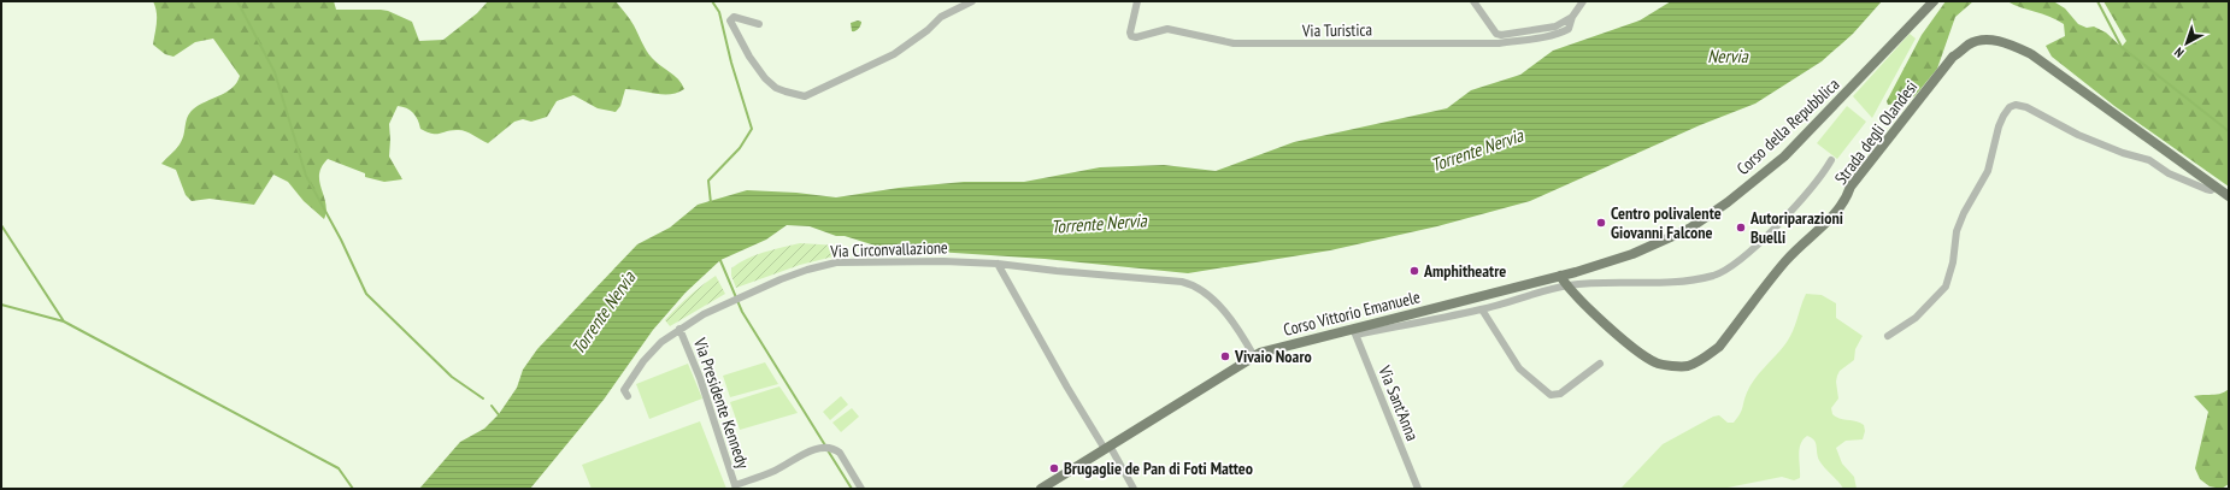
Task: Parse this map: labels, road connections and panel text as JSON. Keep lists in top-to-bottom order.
{
  "streets": {
    "main road": ["Corso della Repubblica", "Strada degli Olandesi", "Corso Vittorio Emanuele"],
    "street": [
      "Via Turistica",
      "Via Circonvallazione",
      "Via Presidente Kennedy",
      "Via Sant'Anna"
    ]
  },
  "crossings": [
    ["Corso della Repubblica", "Strada degli Olandesi"],
    ["Corso della Repubblica", "Corso Vittorio Emanuele"],
    ["Strada degli Olandesi", "Corso Vittorio Emanuele"],
    ["Via Circonvallazione", "Corso Vittorio Emanuele"],
    ["Via Circonvallazione", "Via Presidente Kennedy"],
    ["Corso Vittorio Emanuele", "Via Sant'Anna"]
  ],
  "water": ["Nervia", "Torrente Nervia"],
  "places": [
    "Centro polivalente Giovanni Falcone",
    "Autoriparazioni Buelli",
    "Amphitheatre",
    "Vivaio Noaro",
    "Brugaglie de Pan di Foti Matteo"
  ],
  "north": "bottom left"
}
